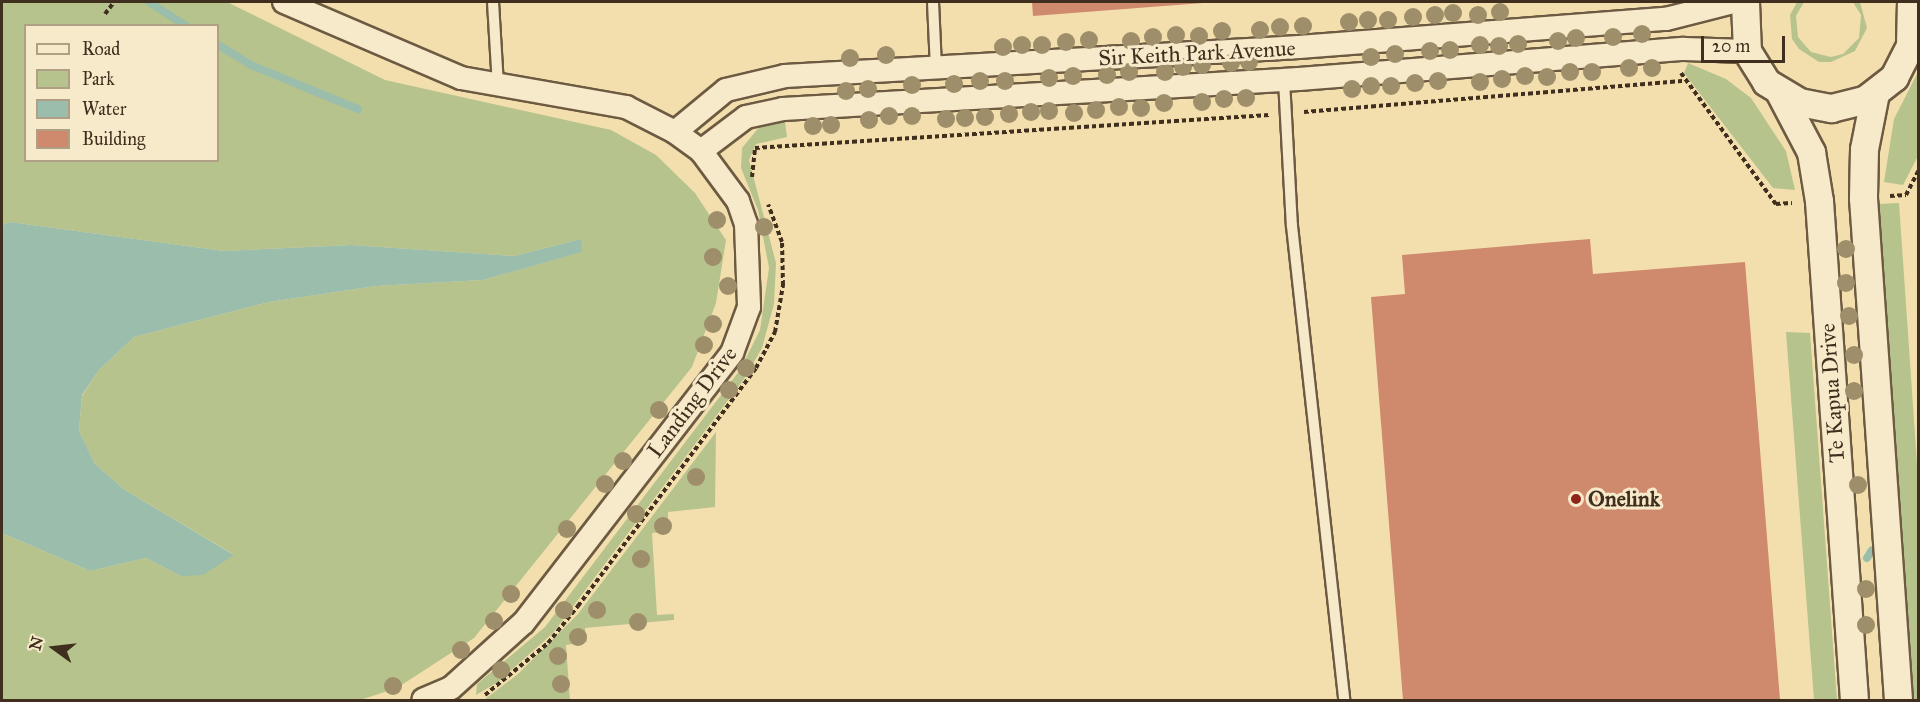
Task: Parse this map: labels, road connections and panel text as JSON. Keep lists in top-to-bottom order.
{
  "streets": {
    "street": ["Sir Keith Park Avenue", "Te Kapua Drive", "Landing Drive"]
  },
  "crossings": [
    ["Sir Keith Park Avenue", "Landing Drive"]
  ],
  "places": ["Onelink"],
  "legend": [
    "Road",
    "Park",
    "Water",
    "Building"
  ],
  "scale_bar": "20 m",
  "north": "left"
}
